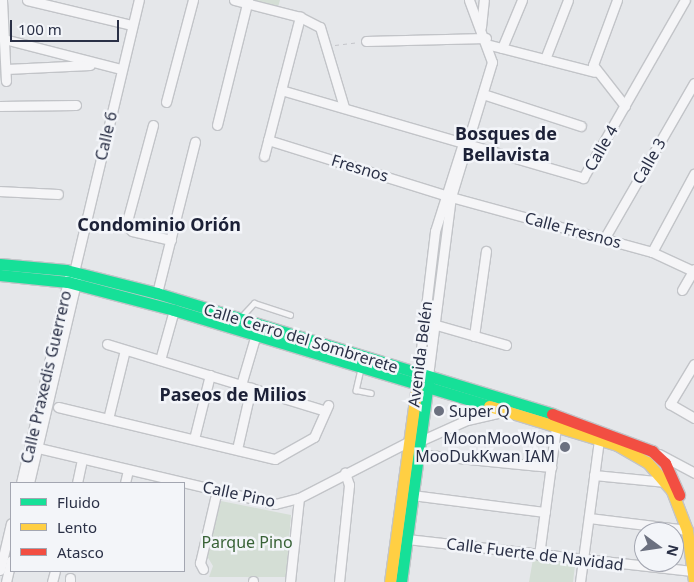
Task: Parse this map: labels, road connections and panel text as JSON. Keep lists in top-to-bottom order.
{
  "streets": {
    "main road": ["Calle Cerro del Sombrerete", "Avenida Belén"],
    "street": [
      "Calle 6",
      "Calle 4",
      "Calle 3",
      "Fresnos",
      "Calle Fresnos",
      "Calle Praxedis Guerrero",
      "Calle Pino",
      "Calle Fuerte de Navidad"
    ]
  },
  "crossings": [
    ["Calle 6", "Calle Cerro del Sombrerete"],
    ["Calle 6", "Calle Praxedis Guerrero"],
    ["Calle 4", "Avenida Belén"],
    ["Calle 3", "Calle Fresnos"],
    ["Fresnos", "Calle Fresnos"],
    ["Fresnos", "Avenida Belén"],
    ["Calle Fresnos", "Avenida Belén"],
    ["Calle Cerro del Sombrerete", "Avenida Belén"],
    ["Calle Cerro del Sombrerete", "Calle Praxedis Guerrero"],
    ["Calle Cerro del Sombrerete", "Calle Pino"],
    ["Calle Cerro del Sombrerete", "Calle Fuerte de Navidad"],
    ["Avenida Belén", "Calle Pino"],
    ["Avenida Belén", "Calle Fuerte de Navidad"],
    ["Calle Praxedis Guerrero", "Calle Pino"]
  ],
  "districts": ["Bosques de Bellavista", "Condominio Orión", "Paseos de Milios"],
  "parks": ["Parque Pino"],
  "places": ["Super Q", "MoonMooWon MooDukKwan IAM"],
  "legend": ["Fluido", "Lento", "Atasco"],
  "scale_bar": "100 m",
  "north": "right"
}
